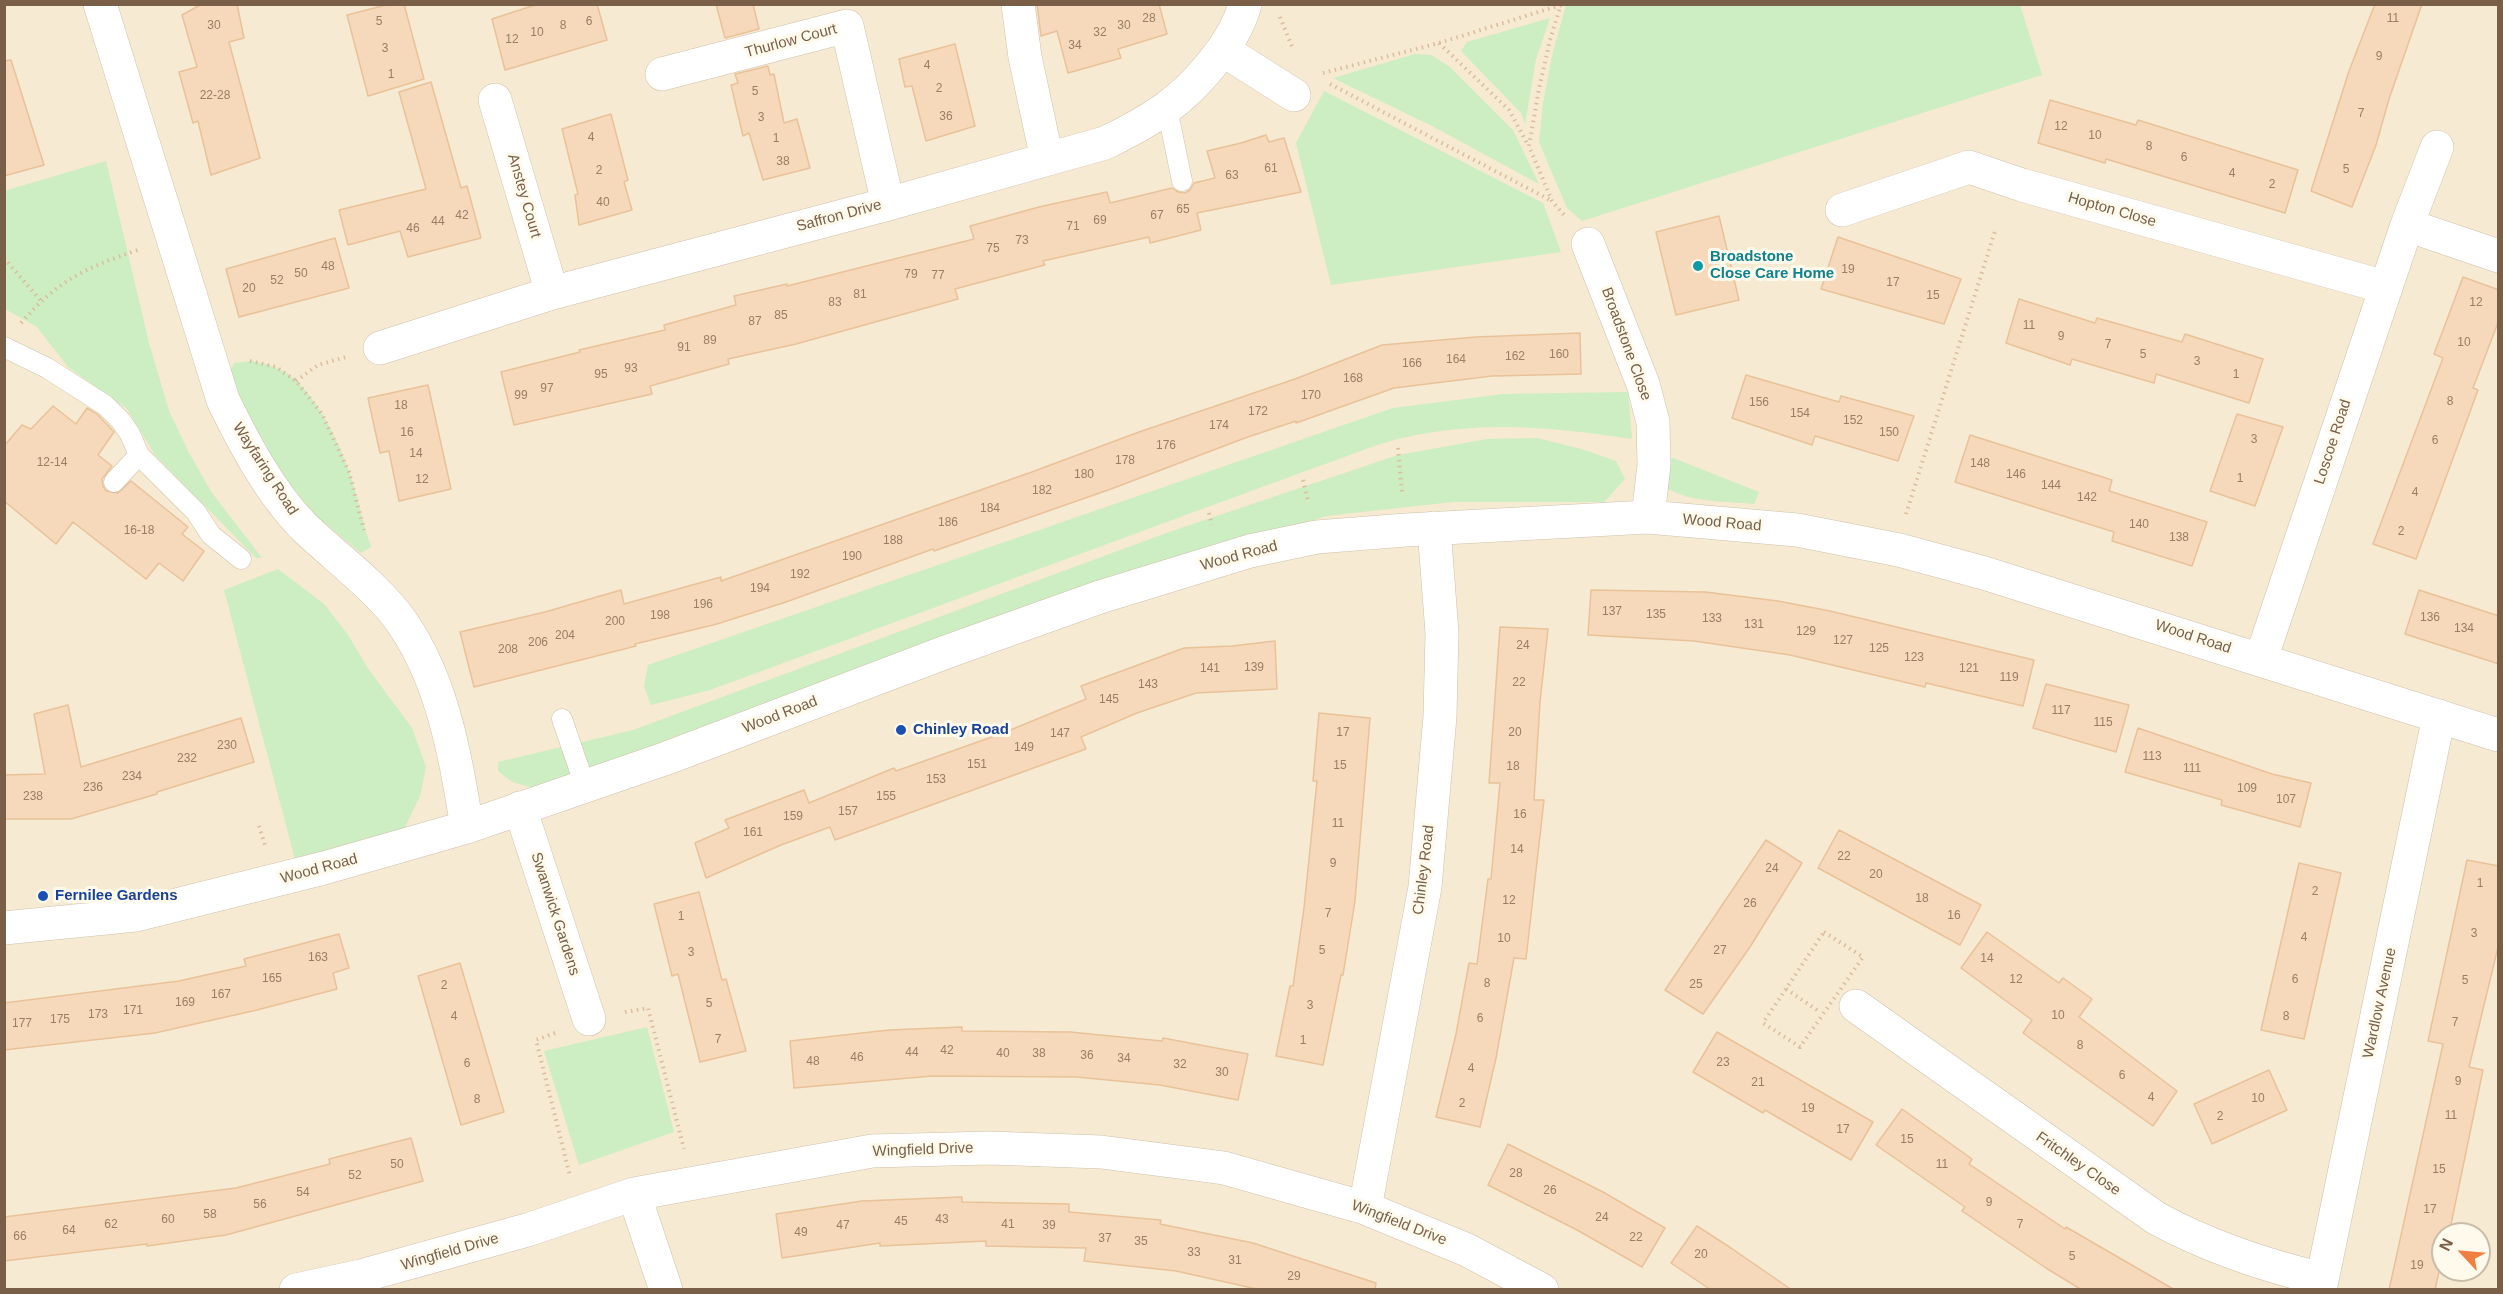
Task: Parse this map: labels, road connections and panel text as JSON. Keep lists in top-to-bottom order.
{
  "streets": {
    "street": [
      "Thurlow Court",
      "Anstey Court",
      "Hopton Close",
      "Saffron Drive",
      "Broadstone Close",
      "Loscoe Road",
      "Wayfaring Road",
      "Wood Road",
      "Chinley Road",
      "Swanwick Gardens",
      "Wardlow Avenue",
      "Wingfield Drive",
      "Fritchley Close"
    ]
  },
  "crossings": [
    ["Thurlow Court", "Saffron Drive"],
    ["Anstey Court", "Saffron Drive"],
    ["Hopton Close", "Loscoe Road"],
    ["Broadstone Close", "Wood Road"],
    ["Loscoe Road", "Wood Road"],
    ["Wayfaring Road", "Wood Road"],
    ["Wood Road", "Chinley Road"],
    ["Wood Road", "Swanwick Gardens"],
    ["Wood Road", "Wardlow Avenue"],
    ["Chinley Road", "Wingfield Drive"],
    ["Wardlow Avenue", "Fritchley Close"]
  ],
  "places": ["Broadstone Close Care Home", "Chinley Road", "Fernilee Gardens"],
  "house_numbers": [
    "28",
    "11",
    "5",
    "6",
    "30",
    "8",
    "30",
    "10",
    "32",
    "12",
    "34",
    "3",
    "9",
    "4",
    "1",
    "2",
    "5",
    "22-28",
    "7",
    "36",
    "3",
    "12",
    "10",
    "4",
    "1",
    "8",
    "6",
    "38",
    "61",
    "5",
    "2",
    "4",
    "63",
    "2",
    "40",
    "65",
    "42",
    "67",
    "69",
    "44",
    "71",
    "46",
    "73",
    "75",
    "48",
    "19",
    "50",
    "79",
    "77",
    "52",
    "17",
    "20",
    "81",
    "15",
    "83",
    "12",
    "85",
    "87",
    "11",
    "9",
    "89",
    "10",
    "7",
    "91",
    "160",
    "5",
    "162",
    "164",
    "3",
    "166",
    "93",
    "95",
    "1",
    "168",
    "97",
    "99",
    "170",
    "8",
    "156",
    "18",
    "172",
    "154",
    "152",
    "174",
    "16",
    "150",
    "3",
    "6",
    "176",
    "14",
    "178",
    "12-14",
    "148",
    "180",
    "146",
    "1",
    "12",
    "144",
    "182",
    "4",
    "142",
    "184",
    "186",
    "140",
    "16-18",
    "2",
    "138",
    "188",
    "190",
    "192",
    "194",
    "196",
    "137",
    "135",
    "198",
    "136",
    "133",
    "200",
    "131",
    "134",
    "129",
    "204",
    "127",
    "206",
    "24",
    "125",
    "208",
    "123",
    "139",
    "141",
    "121",
    "119",
    "22",
    "143",
    "145",
    "117",
    "115",
    "17",
    "20",
    "147",
    "230",
    "149",
    "113",
    "232",
    "151",
    "15",
    "18",
    "111",
    "234",
    "153",
    "236",
    "109",
    "238",
    "155",
    "107",
    "157",
    "16",
    "159",
    "11",
    "161",
    "14",
    "22",
    "9",
    "24",
    "20",
    "1",
    "2",
    "18",
    "12",
    "26",
    "7",
    "16",
    "1",
    "3",
    "4",
    "10",
    "5",
    "27",
    "3",
    "163",
    "14",
    "165",
    "12",
    "6",
    "5",
    "8",
    "25",
    "2",
    "167",
    "169",
    "5",
    "3",
    "171",
    "173",
    "10",
    "4",
    "8",
    "6",
    "175",
    "7",
    "177",
    "7",
    "1",
    "8",
    "42",
    "44",
    "40",
    "38",
    "36",
    "46",
    "34",
    "48",
    "23",
    "6",
    "32",
    "4",
    "30",
    "6",
    "9",
    "21",
    "4",
    "10",
    "8",
    "2",
    "19",
    "11",
    "2",
    "17",
    "15",
    "50",
    "11",
    "15",
    "28",
    "52",
    "26",
    "54",
    "9",
    "56",
    "17",
    "58",
    "24",
    "60",
    "43",
    "45",
    "62",
    "41",
    "7",
    "47",
    "39",
    "64",
    "49",
    "66",
    "22",
    "37",
    "35",
    "33",
    "20",
    "5",
    "31",
    "19",
    "29"
  ],
  "north": "top left"
}
